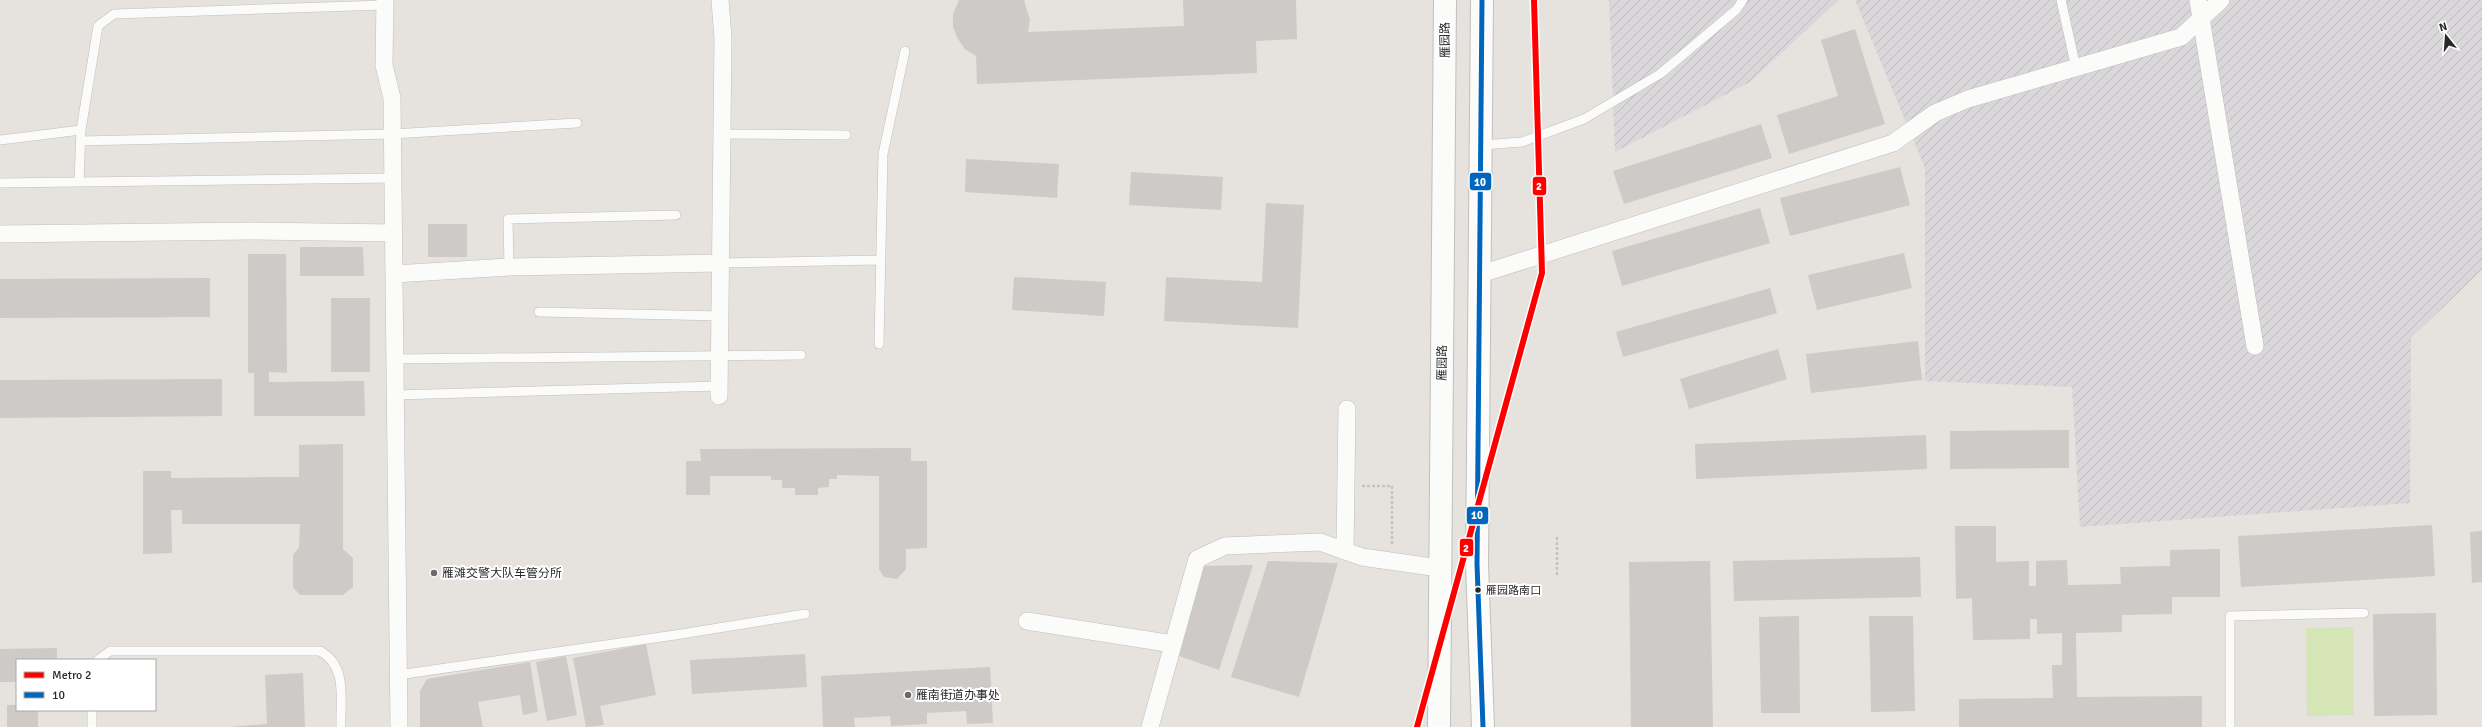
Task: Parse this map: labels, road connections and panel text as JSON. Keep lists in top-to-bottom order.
{
  "streets": {
    "main road": ["雁园路"]
  },
  "places": ["雁滩交警大队车管分所", "雁园路南口", "雁南街道办事处"],
  "lines": ["metro line 2", "transit line 10"],
  "legend": ["Metro 2", "10"],
  "north": "top"
}
